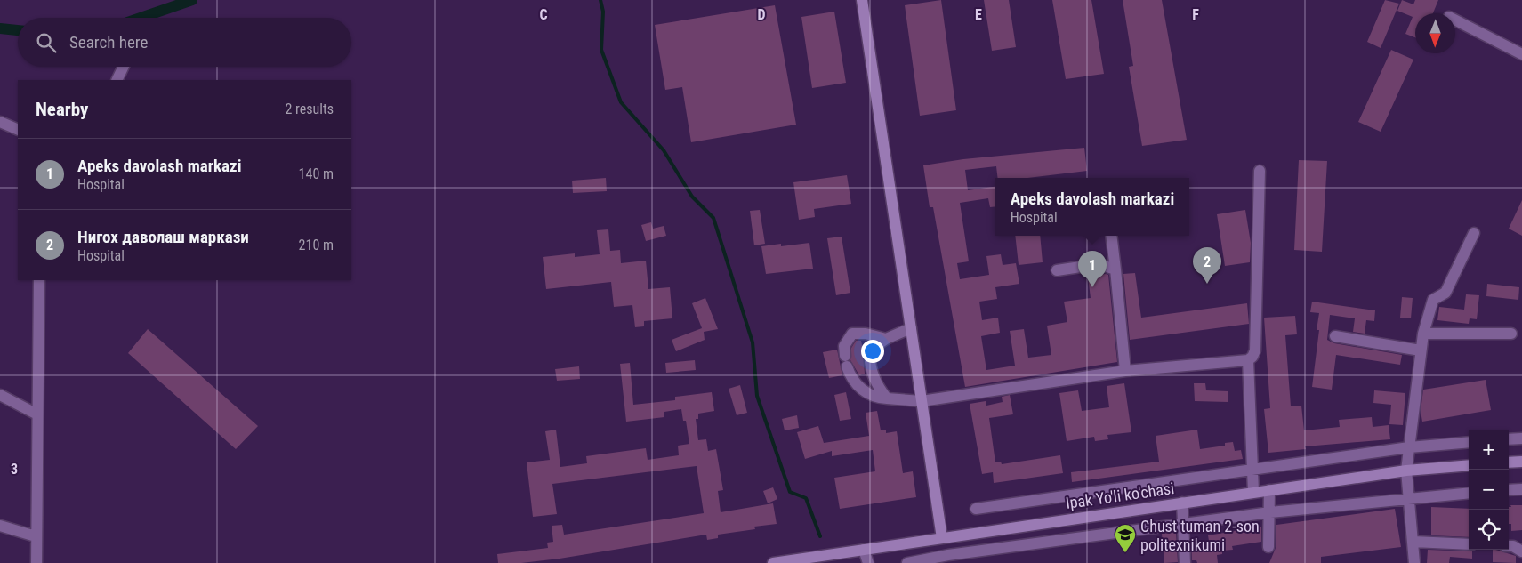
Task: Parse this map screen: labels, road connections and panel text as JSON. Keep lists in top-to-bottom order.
{
  "streets": {
    "main road": ["Ipak Yo'li ko'chasi"]
  },
  "places": {
    "school or university": ["Chust tuman 2-son politexnikumi"]
  },
  "north": "bottom",
  "page": {
    "search": "Search here",
    "heading": ["Nearby", "2 results"],
    "list": [
      {
        "mark": "1",
        "name": "Apeks davolash markazi",
        "note": "Hospital",
        "value": "140 m"
      },
      {
        "mark": "2",
        "name": "Нигох даволаш маркази",
        "note": "Hospital",
        "value": "210 m"
      }
    ],
    "popup": ["Apeks davolash markazi", "Hospital"],
    "pins": ["2", "1"],
    "map_buttons": ["+", "−"]
  },
  "grid": {
    "columns": [
      "C",
      "D",
      "E",
      "F"
    ],
    "rows": ["3"]
  }
}
